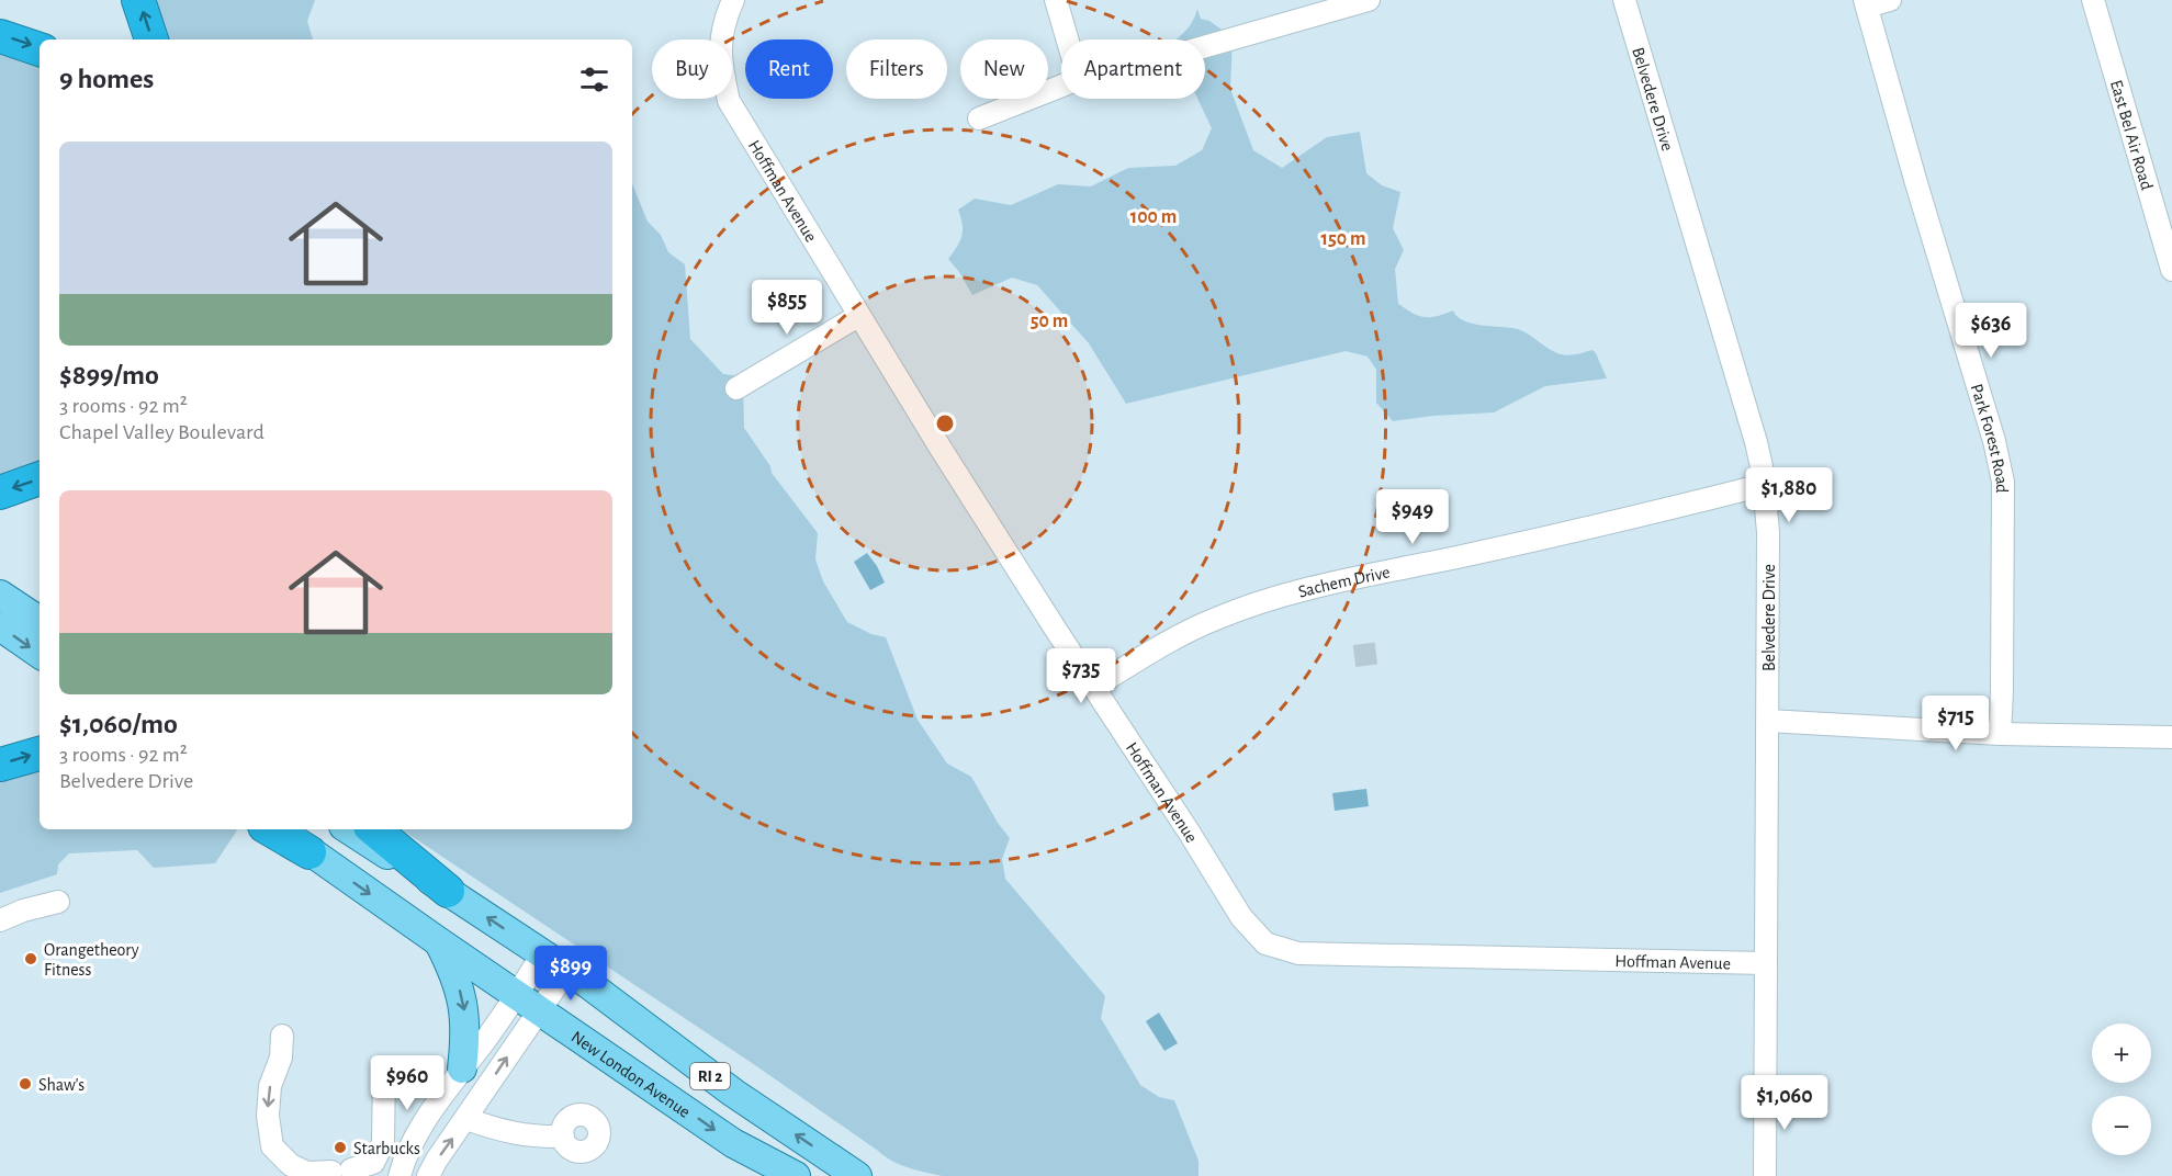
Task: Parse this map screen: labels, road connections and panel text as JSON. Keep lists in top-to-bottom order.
{
  "streets": {
    "main road": ["New London Avenue", "RI 2"],
    "street": [
      "Belvedere Drive",
      "East Bel Air Road",
      "Hoffman Avenue",
      "Park Forest Road",
      "Sachem Drive"
    ]
  },
  "crossings": [
    ["Belvedere Drive", "Hoffman Avenue"],
    ["Belvedere Drive", "Sachem Drive"],
    ["Hoffman Avenue", "Sachem Drive"]
  ],
  "places": ["Orangetheory Fitness", "Shaw's", "Starbucks"],
  "page": {
    "chip": [
      "Buy",
      "Rent",
      "Filters",
      "New",
      "Apartment"
    ],
    "heading": "9 homes",
    "list": [
      {
        "name": "$899/mo",
        "note": "3 rooms · 92 m² · Chapel Valley Boulevard"
      },
      {
        "name": "$1,060/mo",
        "note": "3 rooms · 92 m² · Belvedere Drive"
      }
    ],
    "price": [
      "$855",
      "$636",
      "$1,880",
      "$949",
      "$735",
      "$715",
      "$899",
      "$960",
      "$1,060"
    ],
    "map_buttons": ["+", "−"]
  },
  "rings": ["100 m", "150 m", "50 m"]
}
